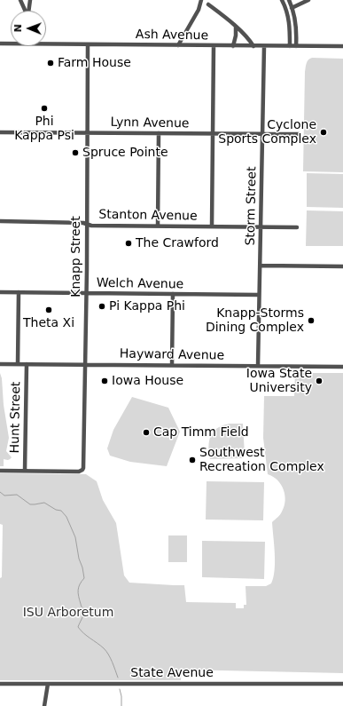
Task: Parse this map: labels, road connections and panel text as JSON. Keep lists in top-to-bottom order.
{
  "streets": {
    "street": [
      "Ash Avenue",
      "Lynn Avenue",
      "Storm Street",
      "Stanton Avenue",
      "Knapp Street",
      "Welch Avenue",
      "Hayward Avenue",
      "Hunt Street",
      "State Avenue"
    ]
  },
  "crossings": [
    ["Ash Avenue", "Storm Street"],
    ["Ash Avenue", "Knapp Street"],
    ["Lynn Avenue", "Storm Street"],
    ["Lynn Avenue", "Knapp Street"],
    ["Storm Street", "Stanton Avenue"],
    ["Storm Street", "Welch Avenue"],
    ["Storm Street", "Hayward Avenue"],
    ["Stanton Avenue", "Knapp Street"],
    ["Knapp Street", "Welch Avenue"],
    ["Knapp Street", "Hayward Avenue"],
    ["Knapp Street", "Hunt Street"],
    ["Welch Avenue", "Hunt Street"],
    ["Hayward Avenue", "Hunt Street"]
  ],
  "parks": ["ISU Arboretum"],
  "places": [
    "Farm House",
    "Phi Kappa Psi",
    "Cyclone Sports Complex",
    "Spruce Pointe",
    "The Crawford",
    "Pi Kappa Phi",
    "Theta Xi",
    "Knapp-Storms Dining Complex",
    "Iowa House",
    "Iowa State University",
    "Cap Timm Field",
    "Southwest Recreation Complex"
  ],
  "north": "left"
}
